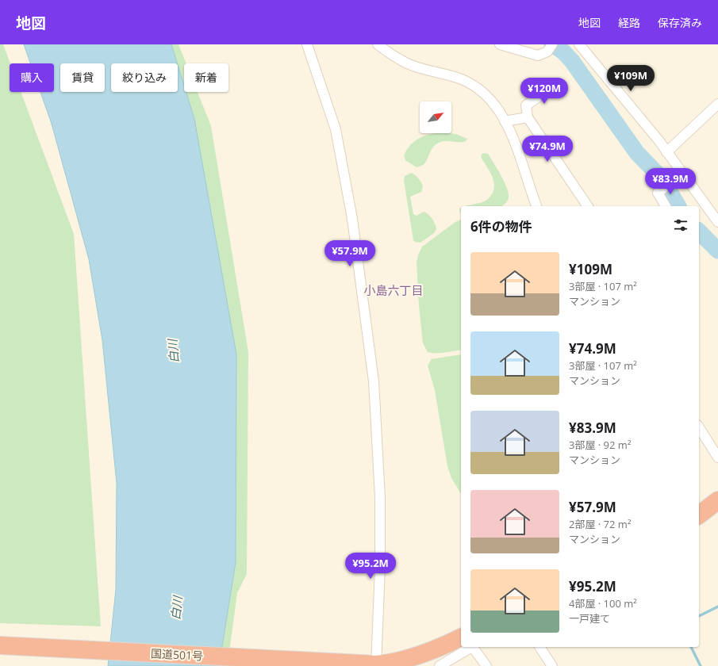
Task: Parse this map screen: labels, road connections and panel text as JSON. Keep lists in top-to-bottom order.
{
  "streets": {
    "highway": ["国道501号"]
  },
  "districts": ["小島六丁目"],
  "water": ["白川"],
  "north": "top right",
  "page": {
    "header": "地図",
    "nav": ["地図", "経路", "保存済み"],
    "chip": [
      "購入",
      "賃貸",
      "絞り込み",
      "新着"
    ],
    "price": [
      "¥109M",
      "¥120M",
      "¥74.9M",
      "¥83.9M",
      "¥57.9M",
      "¥95.2M"
    ],
    "heading": "6件の物件",
    "list": [
      {
        "name": "¥109M",
        "note": "3部屋 · 107 m² · マンション"
      },
      {
        "name": "¥74.9M",
        "note": "3部屋 · 107 m² · マンション"
      },
      {
        "name": "¥83.9M",
        "note": "3部屋 · 92 m² · マンション"
      },
      {
        "name": "¥57.9M",
        "note": "2部屋 · 72 m² · マンション"
      },
      {
        "name": "¥95.2M",
        "note": "4部屋 · 100 m² · 一戸建て"
      }
    ]
  }
}
